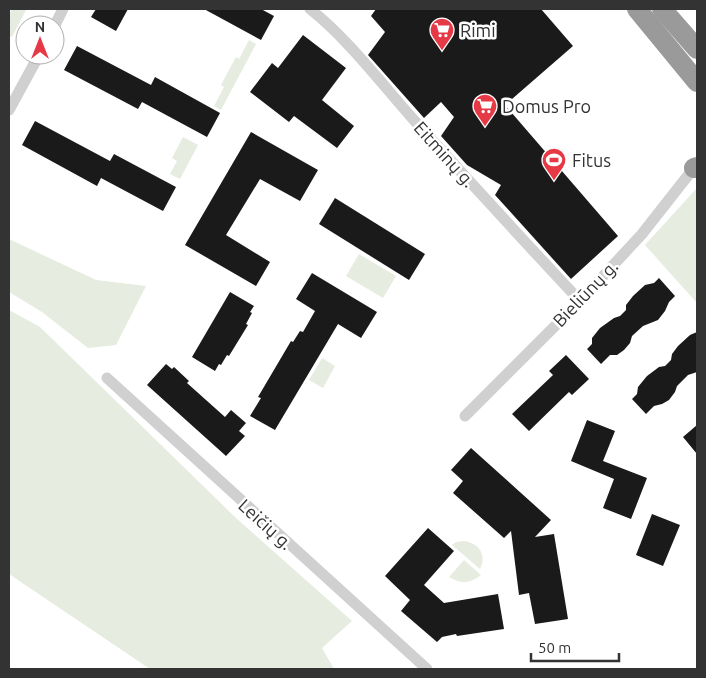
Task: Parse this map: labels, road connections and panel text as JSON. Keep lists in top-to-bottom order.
{
  "streets": {
    "street": ["Eitminų g.", "Bieliūnų g.", "Leičių g."]
  },
  "crossings": [
    ["Eitminų g.", "Bieliūnų g."]
  ],
  "places": {
    "supermarket": ["Rimi", "Domus Pro"],
    "sports": ["Fitus"]
  },
  "scale_bar": "50 m",
  "north": "top"
}
